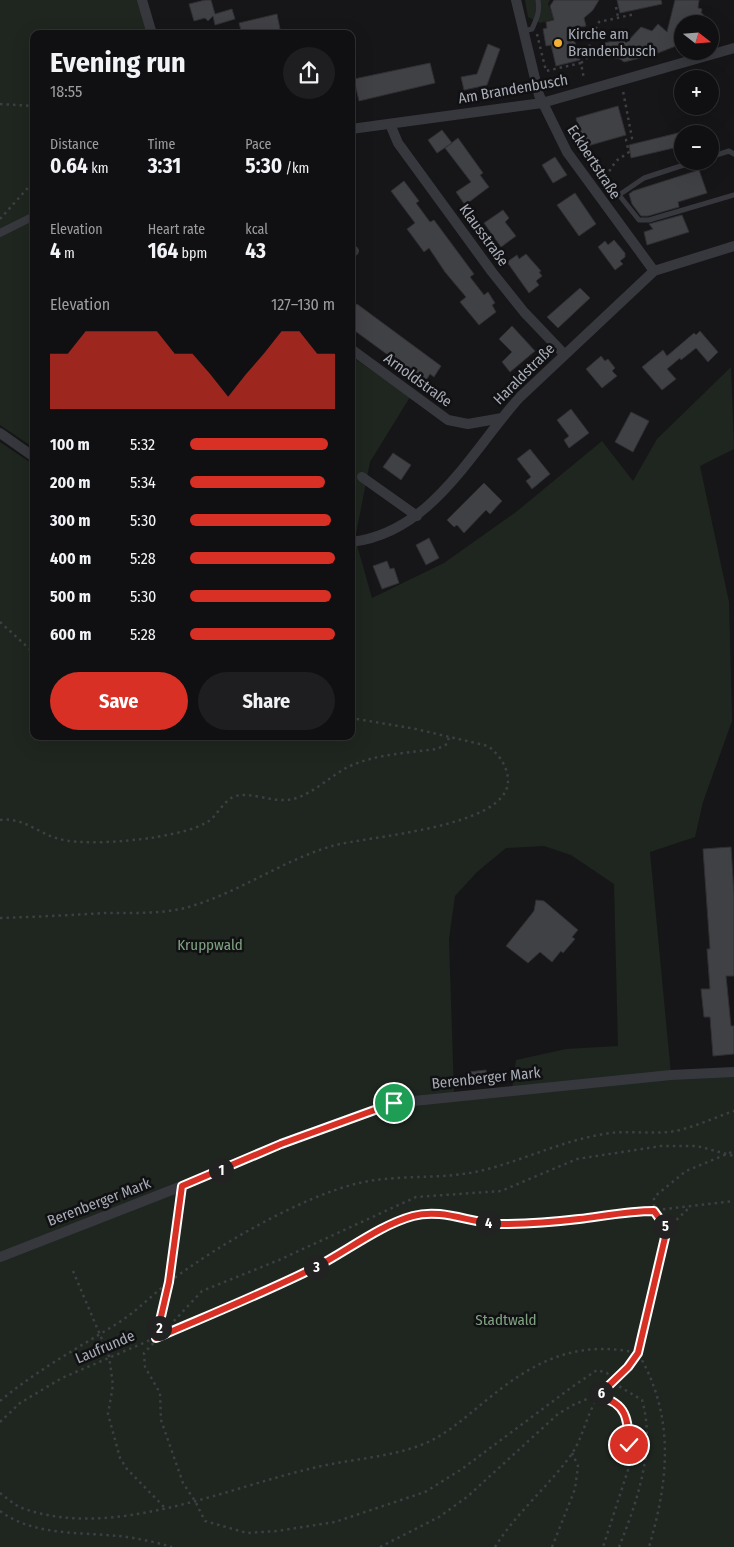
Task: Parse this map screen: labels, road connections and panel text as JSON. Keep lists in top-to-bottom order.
{
  "streets": {
    "street": [
      "Am Brandenbusch",
      "Eckbertstraße",
      "Klausstraße",
      "Haraldstraße",
      "Arnoldstraße",
      "Berenberger Mark"
    ],
    "path": ["Laufrunde"]
  },
  "crossings": [
    ["Am Brandenbusch", "Eckbertstraße"],
    ["Am Brandenbusch", "Klausstraße"],
    ["Eckbertstraße", "Haraldstraße"],
    ["Klausstraße", "Haraldstraße"],
    ["Haraldstraße", "Arnoldstraße"]
  ],
  "parks": ["Kruppwald", "Stadtwald"],
  "places": ["Kirche am Brandenbusch"],
  "north": "right",
  "page": {
    "map_buttons": ["+", "−"],
    "heading": ["Evening run", "18:55"],
    "stats": [
      ["Distance", "0.64 km"],
      ["Time", "3:31"],
      ["Pace", "5:30 /km"],
      ["Elevation", "4 m"],
      ["Heart rate", "164 bpm"],
      ["kcal", "43"]
    ],
    "chart": ["Elevation", "127–130 m"],
    "list": [
      {
        "name": "100 m",
        "note": "5:32"
      },
      {
        "name": "200 m",
        "note": "5:34"
      },
      {
        "name": "300 m",
        "note": "5:30"
      },
      {
        "name": "400 m",
        "note": "5:28"
      },
      {
        "name": "500 m",
        "note": "5:30"
      },
      {
        "name": "600 m",
        "note": "5:28"
      }
    ],
    "buttons": ["Save", "Share"],
    "pins": [
      "1",
      "4",
      "5",
      "3",
      "2",
      "6"
    ]
  }
}
